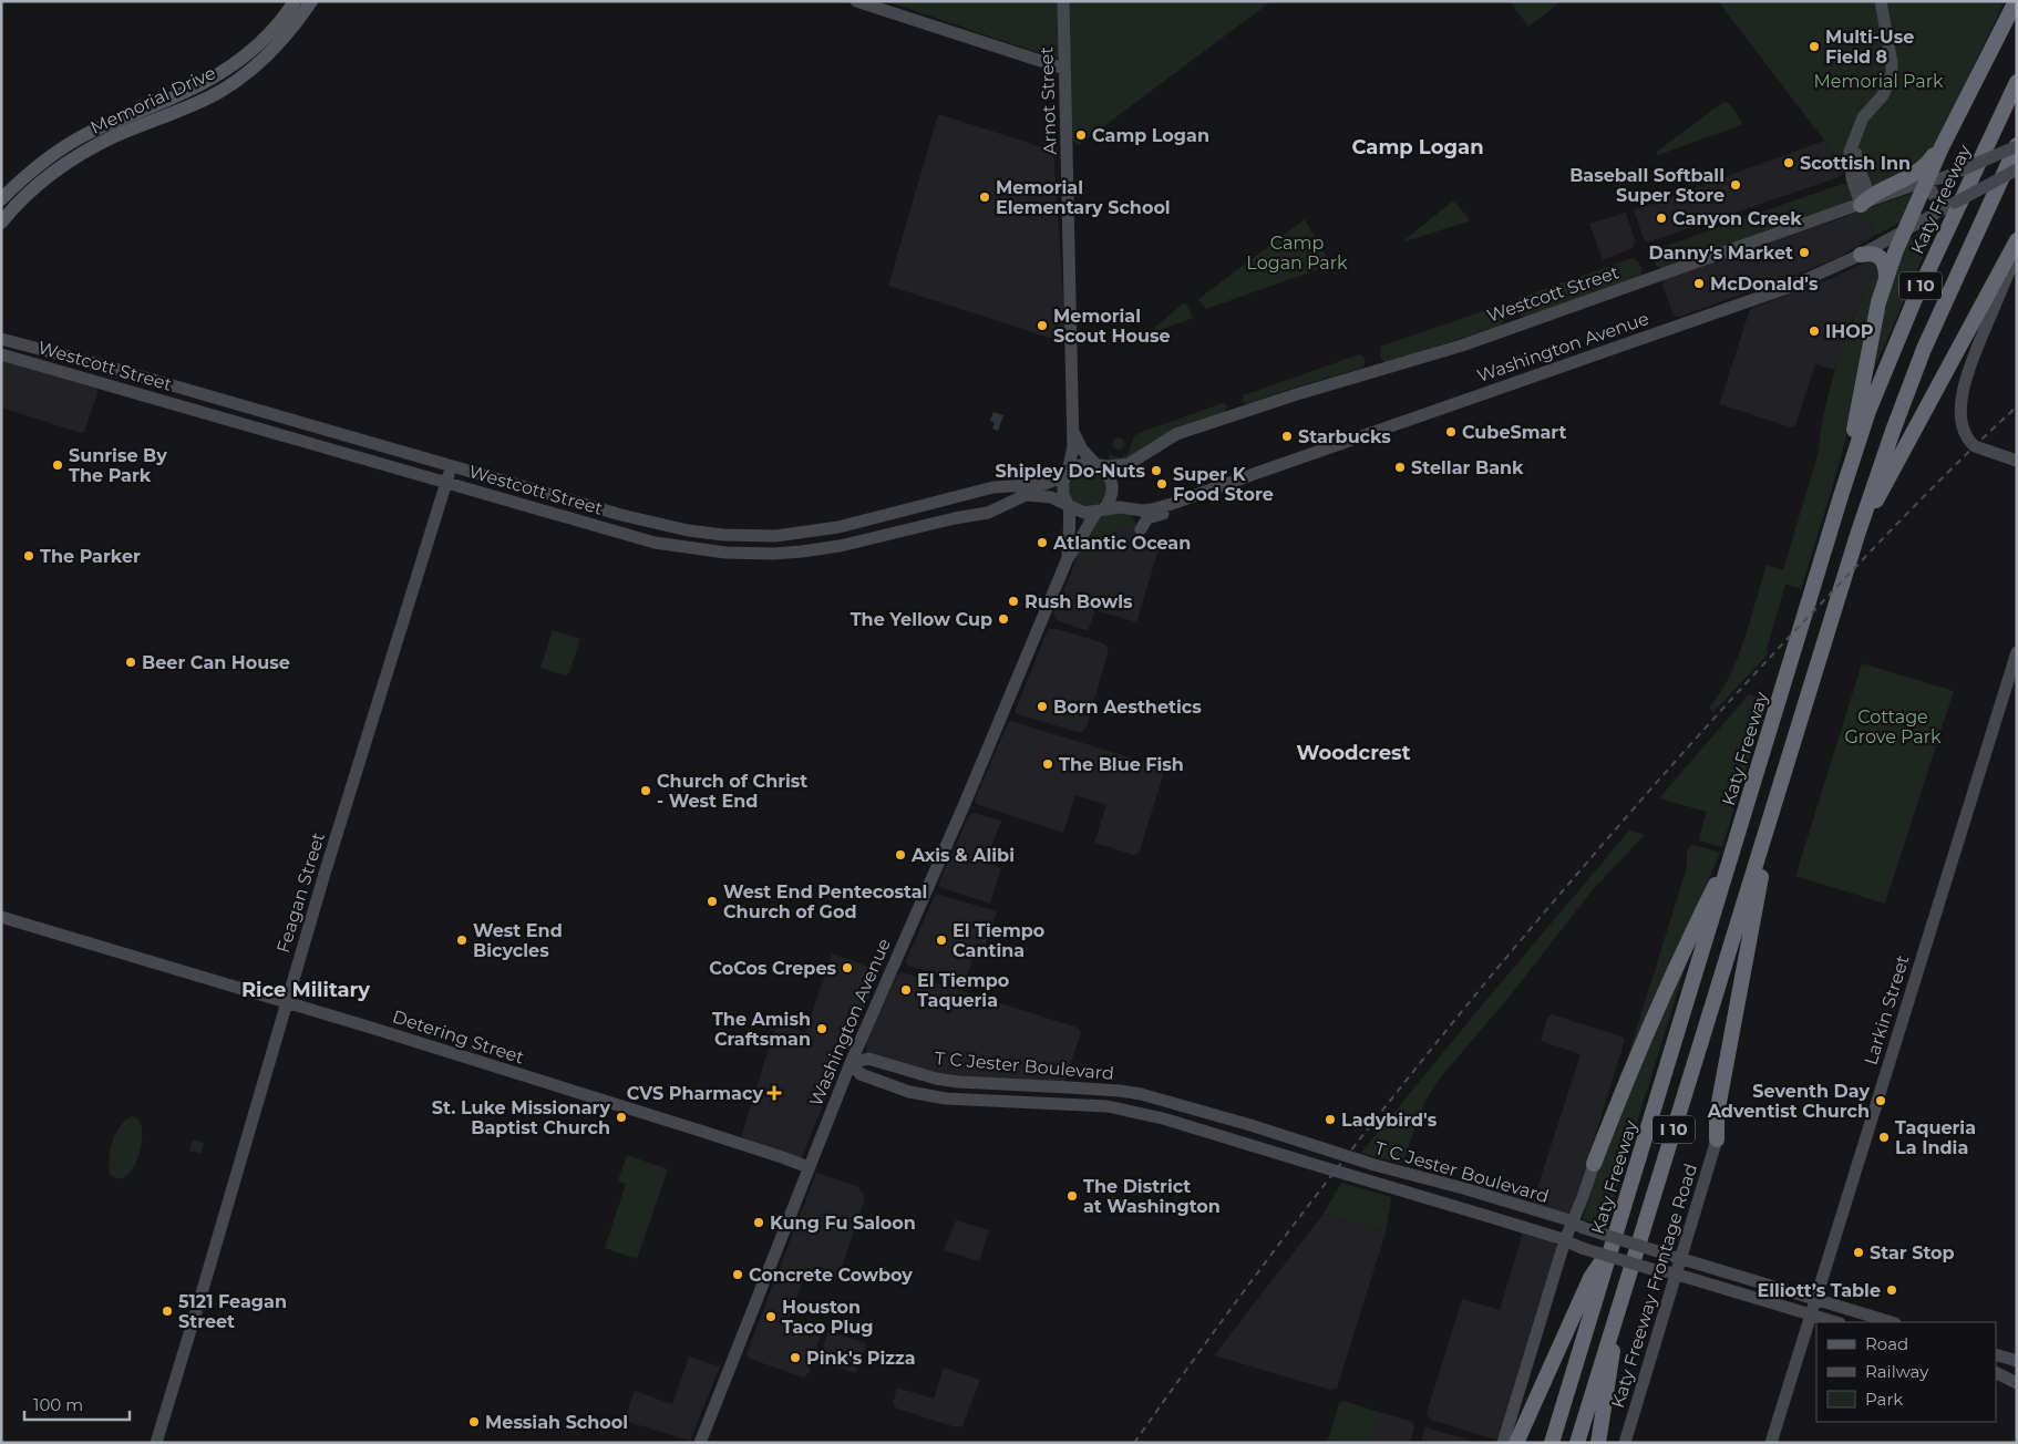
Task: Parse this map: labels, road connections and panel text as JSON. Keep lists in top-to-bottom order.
{
  "streets": {
    "highway": ["Katy Freeway", "I 10"],
    "main road": [
      "Memorial Drive",
      "Arnot Street",
      "Westcott Street",
      "Washington Avenue",
      "Feagan Street",
      "Larkin Street",
      "Detering Street",
      "T C Jester Boulevard",
      "Katy Freeway Frontage Road"
    ]
  },
  "crossings": [
    ["Arnot Street", "Westcott Street"],
    ["Arnot Street", "Washington Avenue"],
    ["I 10", "Westcott Street"],
    ["Westcott Street", "Washington Avenue"],
    ["Westcott Street", "Feagan Street"],
    ["Washington Avenue", "Detering Street"],
    ["Washington Avenue", "T C Jester Boulevard"],
    ["Feagan Street", "Detering Street"],
    ["Larkin Street", "T C Jester Boulevard"],
    ["T C Jester Boulevard", "Katy Freeway Frontage Road"]
  ],
  "districts": ["Camp Logan", "Woodcrest", "Rice Military"],
  "parks": ["Memorial Park", "Camp Logan Park", "Cottage Grove Park"],
  "places": {
    "other": [
      "Multi-Use Field 8",
      "Camp Logan",
      "Scottish Inn",
      "Baseball Softball Super Store",
      "Memorial Elementary School",
      "Canyon Creek",
      "Danny's Market",
      "McDonald's",
      "Memorial Scout House",
      "IHOP",
      "CubeSmart",
      "Starbucks",
      "Sunrise By The Park",
      "Stellar Bank",
      "Shipley Do-Nuts",
      "Super K Food Store",
      "Atlantic Ocean",
      "The Parker",
      "Rush Bowls",
      "The Yellow Cup",
      "Beer Can House",
      "Born Aesthetics",
      "The Blue Fish",
      "Church of Christ - West End",
      "Axis & Alibi",
      "West End Pentecostal Church of God",
      "West End Bicycles",
      "El Tiempo Cantina",
      "CoCos Crepes",
      "El Tiempo Taqueria",
      "The Amish Craftsman",
      "Seventh Day Adventist Church",
      "St. Luke Missionary Baptist Church",
      "Ladybird's",
      "Taqueria La India",
      "The District at Washington",
      "Kung Fu Saloon",
      "Star Stop",
      "Concrete Cowboy",
      "Elliott’s Table",
      "5121 Feagan Street",
      "Houston Taco Plug",
      "Pink's Pizza",
      "Messiah School"
    ],
    "health": ["CVS Pharmacy"]
  },
  "legend": ["Road", "Railway", "Park"],
  "scale_bar": "100 m"
}
